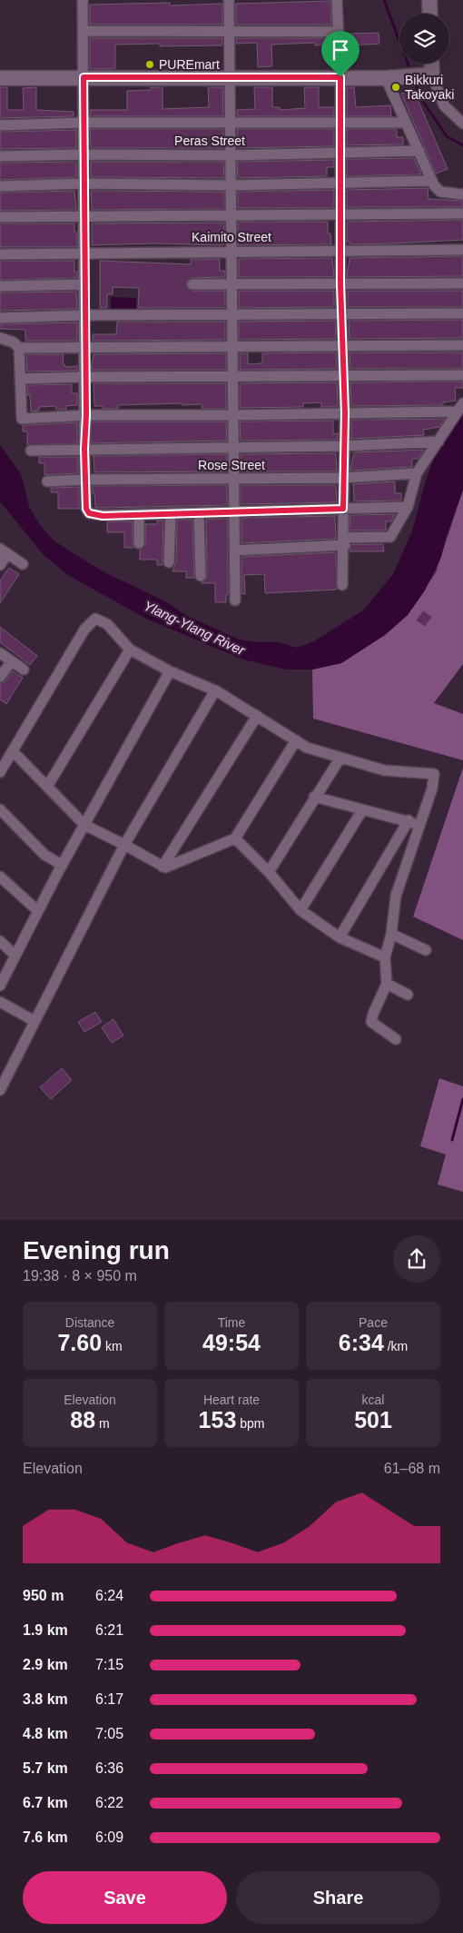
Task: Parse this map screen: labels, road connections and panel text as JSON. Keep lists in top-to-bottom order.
{
  "streets": {
    "street": ["Peras Street", "Kaimito Street", "Rose Street"]
  },
  "water": ["Ylang-Ylang River"],
  "places": ["PUREmart", "Bikkuri Takoyaki"],
  "page": {
    "heading": ["Evening run", "19:38 · 8 × 950 m"],
    "stats": [
      ["Distance", "7.60 km"],
      ["Time", "49:54"],
      ["Pace", "6:34 /km"],
      ["Elevation", "88 m"],
      ["Heart rate", "153 bpm"],
      ["kcal", "501"]
    ],
    "chart": ["Elevation", "61–68 m"],
    "list": [
      {
        "name": "950 m",
        "note": "6:24"
      },
      {
        "name": "1.9 km",
        "note": "6:21"
      },
      {
        "name": "2.9 km",
        "note": "7:15"
      },
      {
        "name": "3.8 km",
        "note": "6:17"
      },
      {
        "name": "4.8 km",
        "note": "7:05"
      },
      {
        "name": "5.7 km",
        "note": "6:36"
      },
      {
        "name": "6.7 km",
        "note": "6:22"
      },
      {
        "name": "7.6 km",
        "note": "6:09"
      }
    ],
    "buttons": ["Save", "Share"]
  }
}
